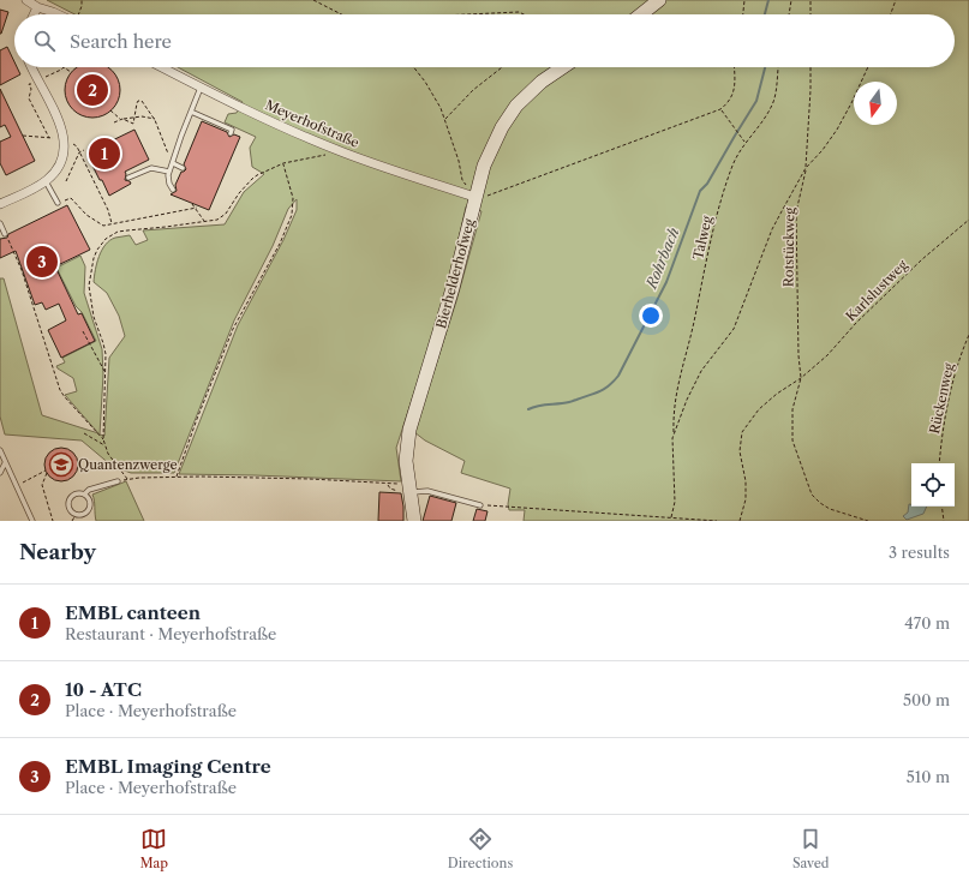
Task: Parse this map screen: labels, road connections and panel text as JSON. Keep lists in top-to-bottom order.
{
  "streets": {
    "street": ["Meyerhofstraße", "Bierhelderhofweg"],
    "path": [
      "Talweg",
      "Rotstückweg",
      "Karlslustweg",
      "Rückenweg"
    ]
  },
  "crossings": [
    ["Meyerhofstraße", "Bierhelderhofweg"],
    ["Rotstückweg", "Karlslustweg"]
  ],
  "water": ["Rohrbach"],
  "places": {
    "school or university": ["Quantenzwerge"]
  },
  "north": "bottom",
  "page": {
    "search": "Search here",
    "pins": ["2", "1", "3"],
    "heading": ["Nearby", "3 results"],
    "list": [
      {
        "mark": "1",
        "name": "EMBL canteen",
        "note": "Restaurant · Meyerhofstraße",
        "value": "470 m"
      },
      {
        "mark": "2",
        "name": "10 - ATC",
        "note": "Place · Meyerhofstraße",
        "value": "500 m"
      },
      {
        "mark": "3",
        "name": "EMBL Imaging Centre",
        "note": "Place · Meyerhofstraße",
        "value": "510 m"
      }
    ],
    "nav": ["Map", "Directions", "Saved"]
  }
}
